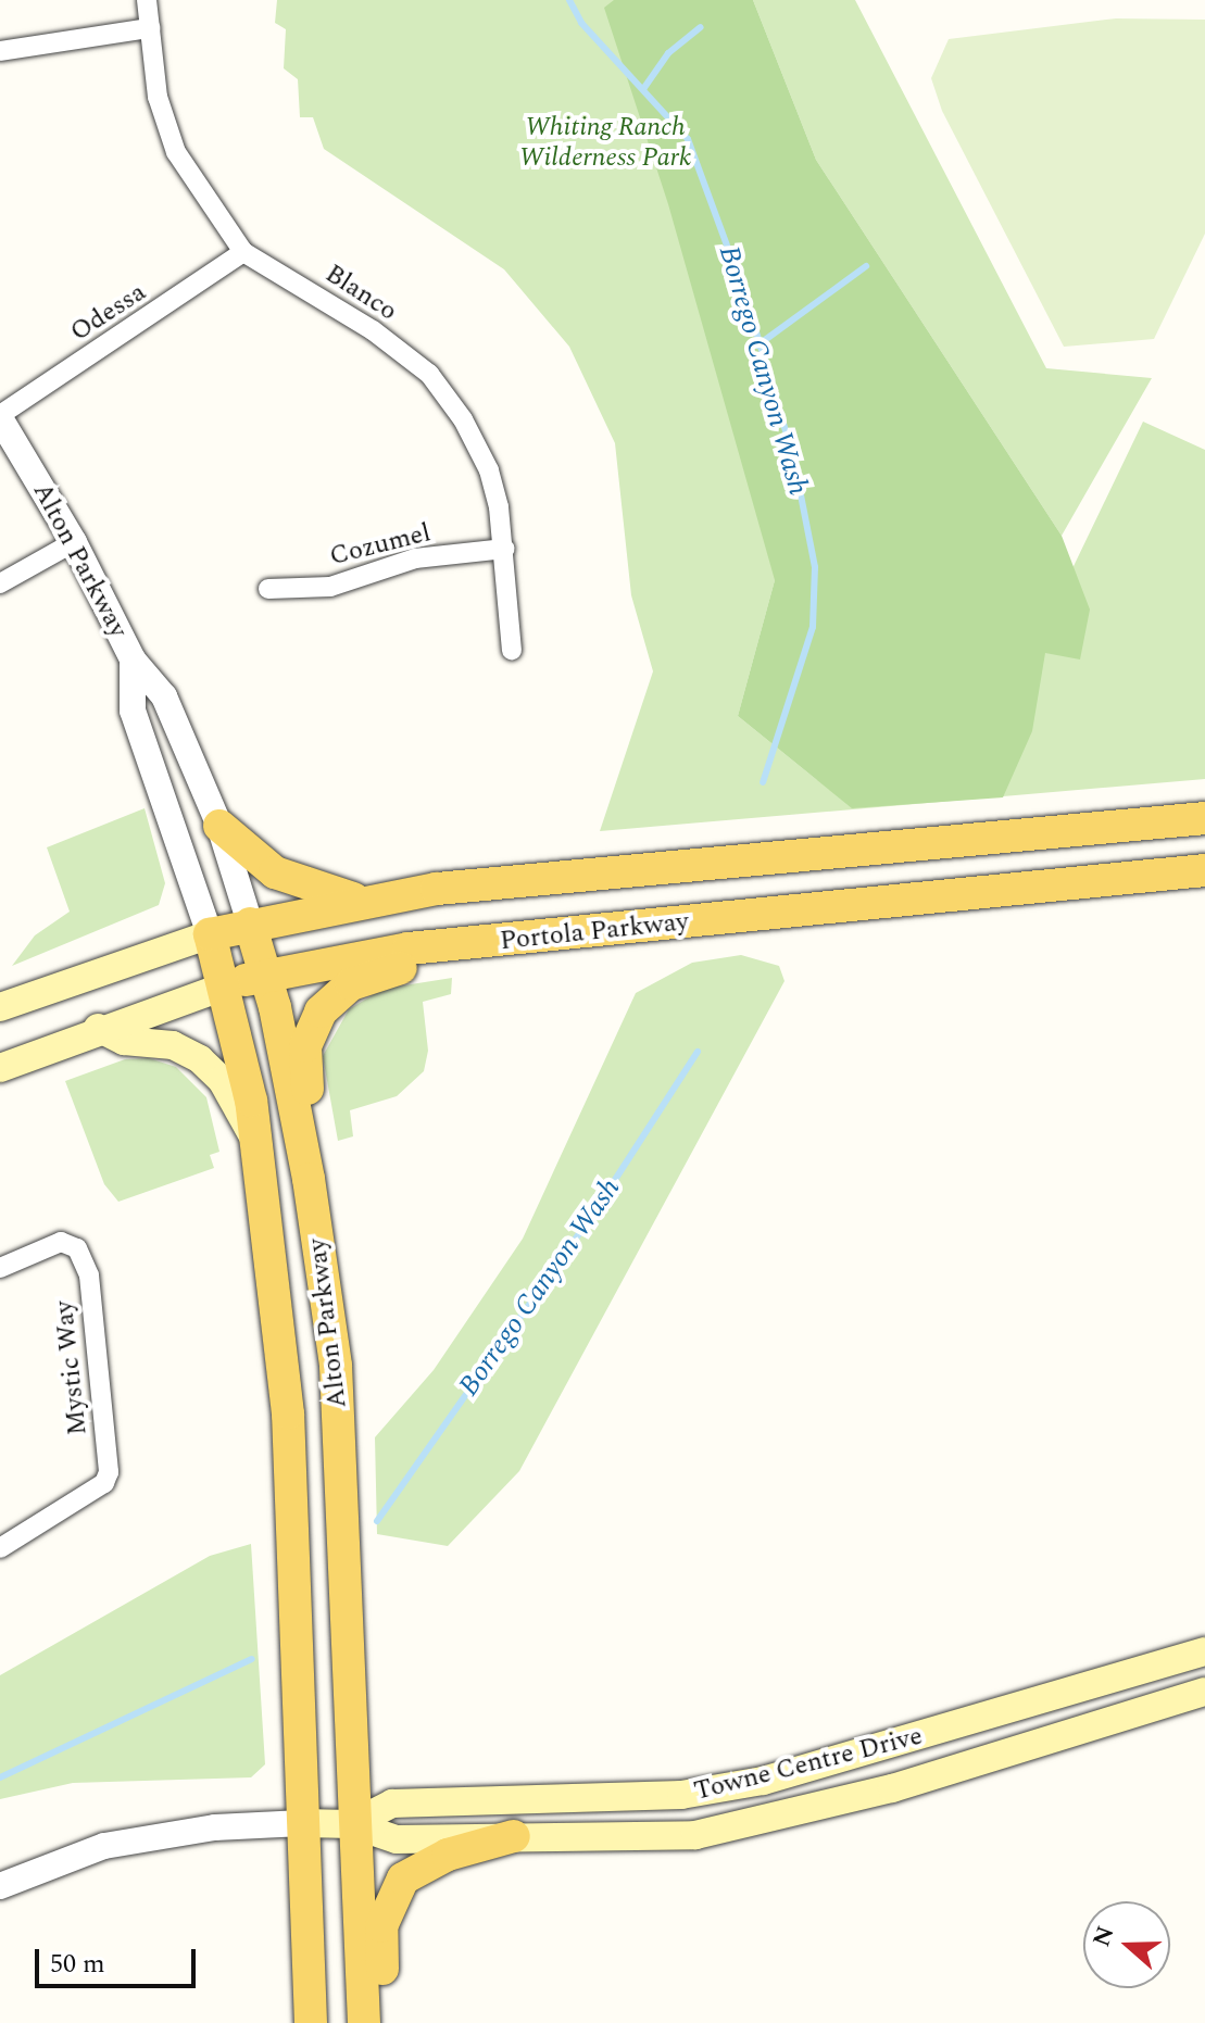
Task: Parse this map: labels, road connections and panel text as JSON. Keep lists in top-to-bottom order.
{
  "streets": {
    "main road": ["Alton Parkway", "Portola Parkway", "Towne Centre Drive"],
    "street": [
      "Blanco",
      "Odessa",
      "Cozumel",
      "Mystic Way"
    ]
  },
  "crossings": [
    ["Blanco", "Odessa"],
    ["Blanco", "Cozumel"],
    ["Odessa", "Alton Parkway"],
    ["Alton Parkway", "Portola Parkway"],
    ["Alton Parkway", "Towne Centre Drive"]
  ],
  "water": ["Borrego Canyon Wash"],
  "parks": ["Whiting Ranch Wilderness Park"],
  "scale_bar": "50 m",
  "north": "left"
}
